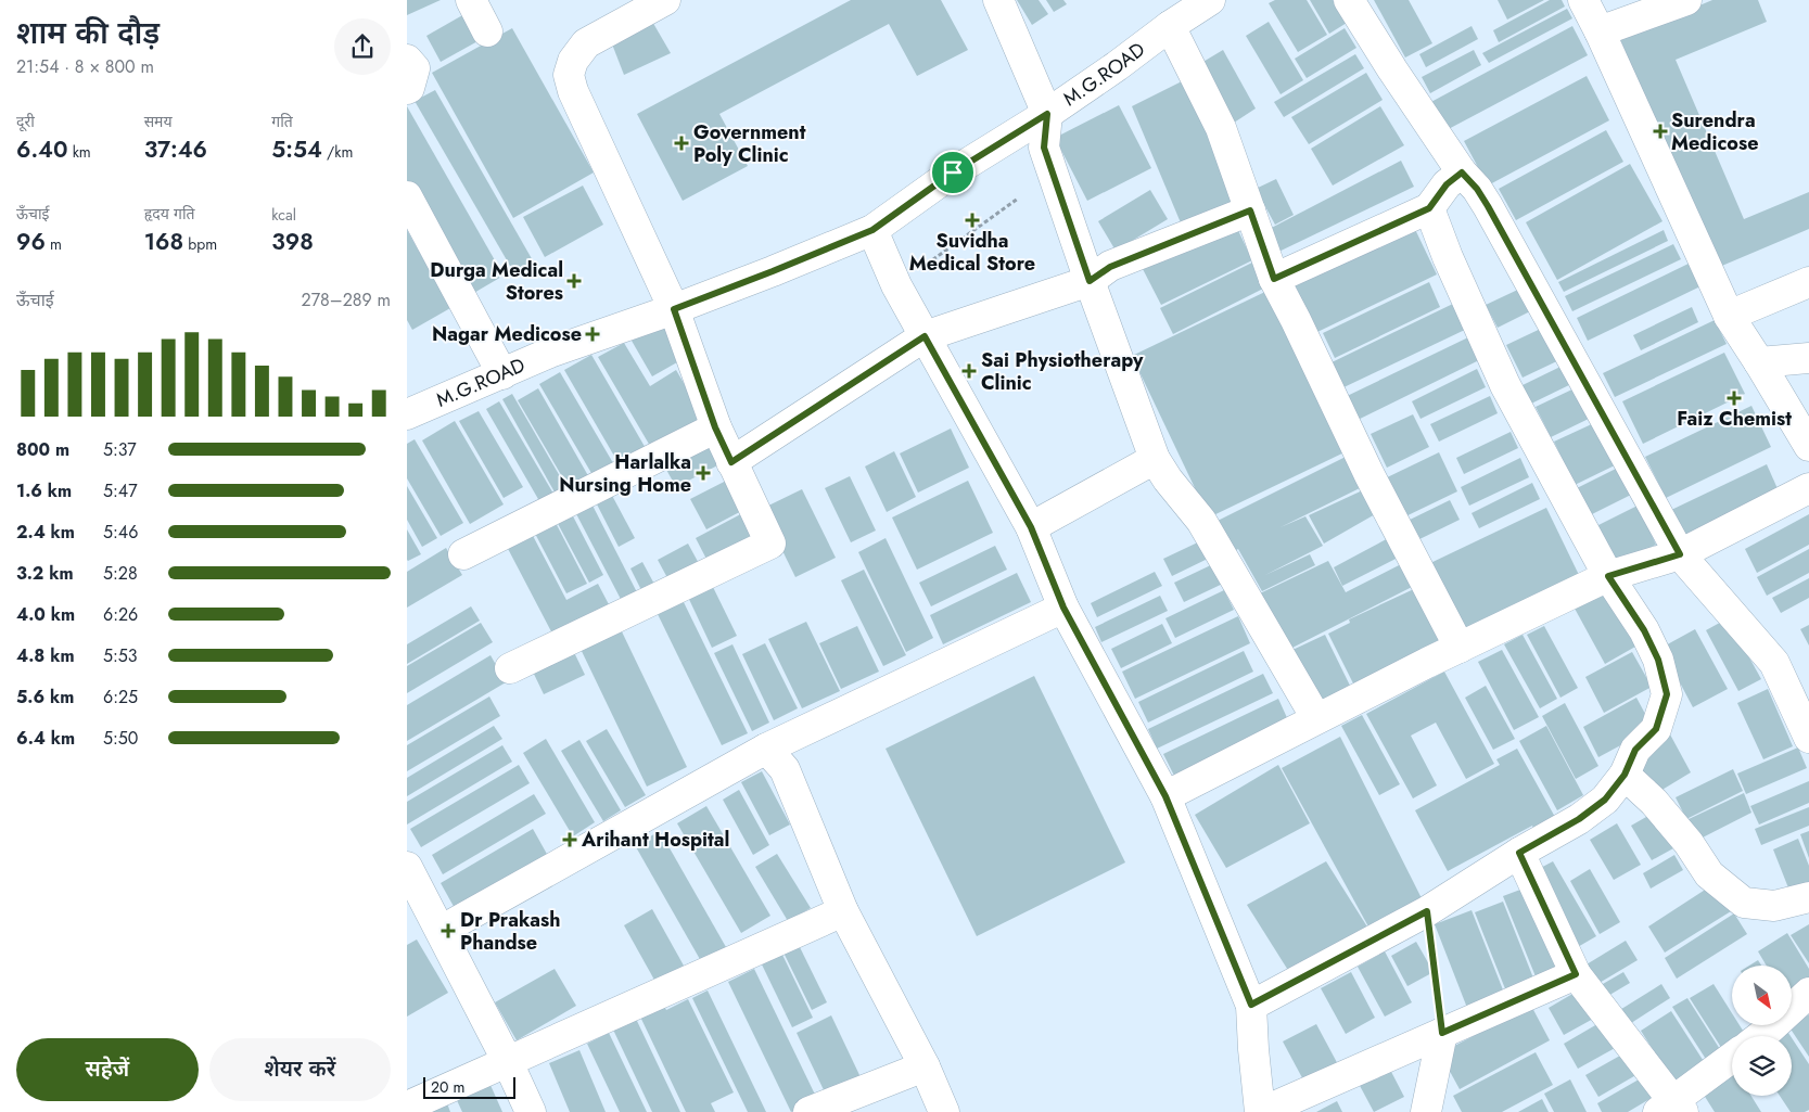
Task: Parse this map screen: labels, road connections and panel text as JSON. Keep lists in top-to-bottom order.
{
  "streets": {
    "street": ["M.G.ROAD"]
  },
  "places": {
    "health": [
      "Surendra Medicose",
      "Government Poly Clinic",
      "Suvidha Medical Store",
      "Durga Medical Stores",
      "Nagar Medicose",
      "Sai Physiotherapy Clinic",
      "Faiz Chemist",
      "Harlalka Nursing Home",
      "Arihant Hospital",
      "Dr Prakash Phandse"
    ]
  },
  "scale_bar": "20 m",
  "north": "bottom right",
  "page": {
    "heading": ["शाम की दौड़", "21:54 · 8 × 800 m"],
    "stats": [
      ["दूरी", "6.40 km"],
      ["समय", "37:46"],
      ["गति", "5:54 /km"],
      ["ऊँचाई", "96 m"],
      ["हृदय गति", "168 bpm"],
      ["kcal", "398"]
    ],
    "chart": ["ऊँचाई", "278–289 m"],
    "list": [
      {
        "name": "800 m",
        "note": "5:37"
      },
      {
        "name": "1.6 km",
        "note": "5:47"
      },
      {
        "name": "2.4 km",
        "note": "5:46"
      },
      {
        "name": "3.2 km",
        "note": "5:28"
      },
      {
        "name": "4.0 km",
        "note": "6:26"
      },
      {
        "name": "4.8 km",
        "note": "5:53"
      },
      {
        "name": "5.6 km",
        "note": "6:25"
      },
      {
        "name": "6.4 km",
        "note": "5:50"
      }
    ],
    "buttons": ["सहेजें", "शेयर करें"],
    "scale": "20 m"
  }
}
